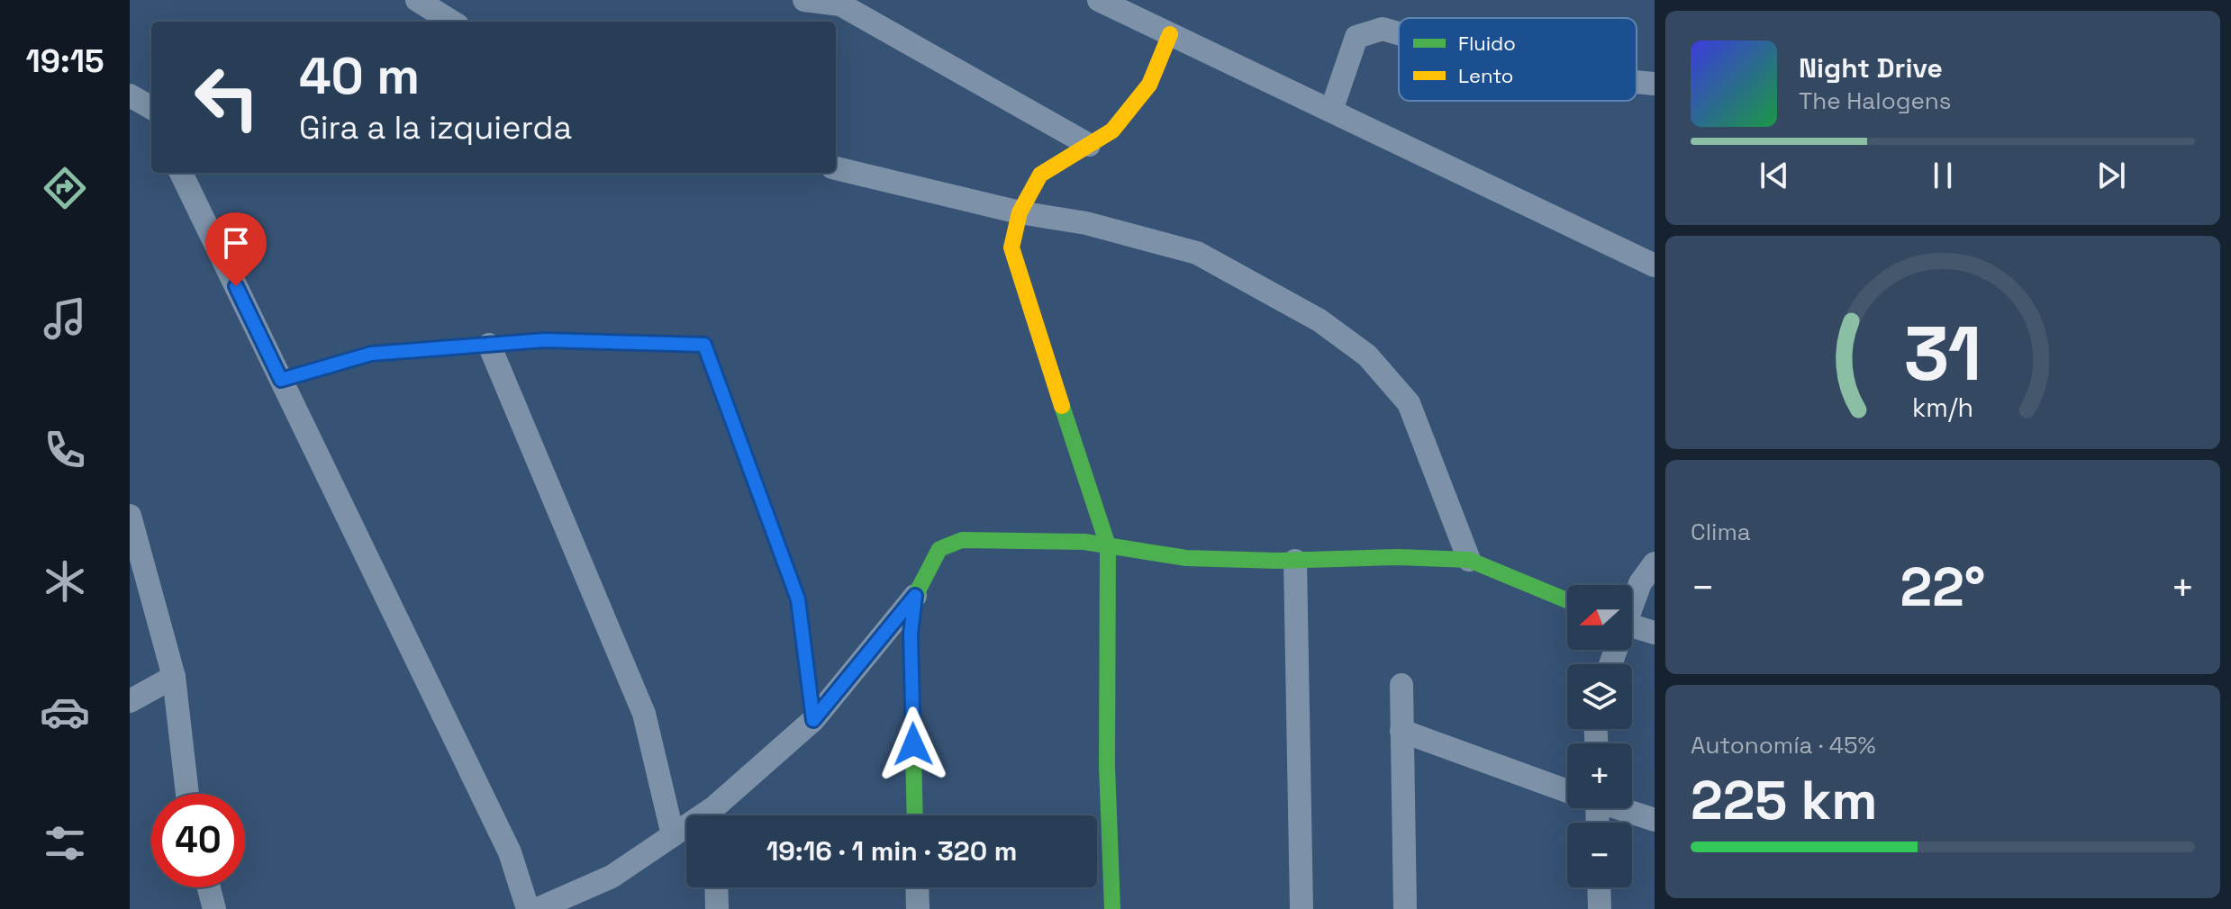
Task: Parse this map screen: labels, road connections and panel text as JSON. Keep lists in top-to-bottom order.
{
  "legend": ["Fluido", "Lento"],
  "north": "left",
  "page": {
    "tabs": "19:15",
    "turn": ["40 m", "Gira a la izquierda"],
    "song": ["Night Drive", "The Halogens"],
    "tile": [
      "Clima",
      ["Autonomía · 45%", "225 km"]
    ],
    "heat": ["−", "22°", "+"],
    "map_buttons": ["+", "−"],
    "limit": "40",
    "trip": "19:16 · 1 min · 320 m",
    "gauge": ["31", "km/h"]
  }
}
